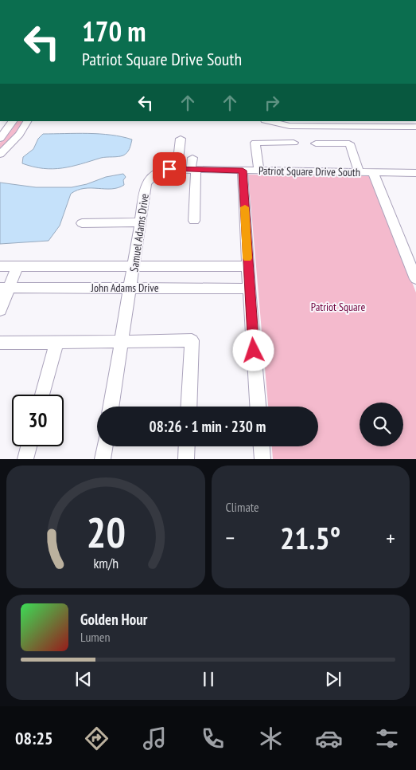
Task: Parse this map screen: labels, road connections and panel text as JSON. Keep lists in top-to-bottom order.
{
  "streets": {
    "street": ["Patriot Square Drive South", "Samuel Adams Drive", "John Adams Drive"]
  },
  "crossings": [
    ["Patriot Square Drive South", "Samuel Adams Drive"],
    ["Samuel Adams Drive", "John Adams Drive"]
  ],
  "parks": ["Patriot Square"],
  "page": {
    "turn": ["170 m", "Patriot Square Drive South"],
    "limit": "30",
    "trip": "08:26 · 1 min · 230 m",
    "tile": "Climate",
    "heat": ["−", "21.5°", "+"],
    "song": ["Golden Hour", "Lumen"],
    "tabs": "08:25",
    "gauge": ["20", "km/h"]
  }
}
